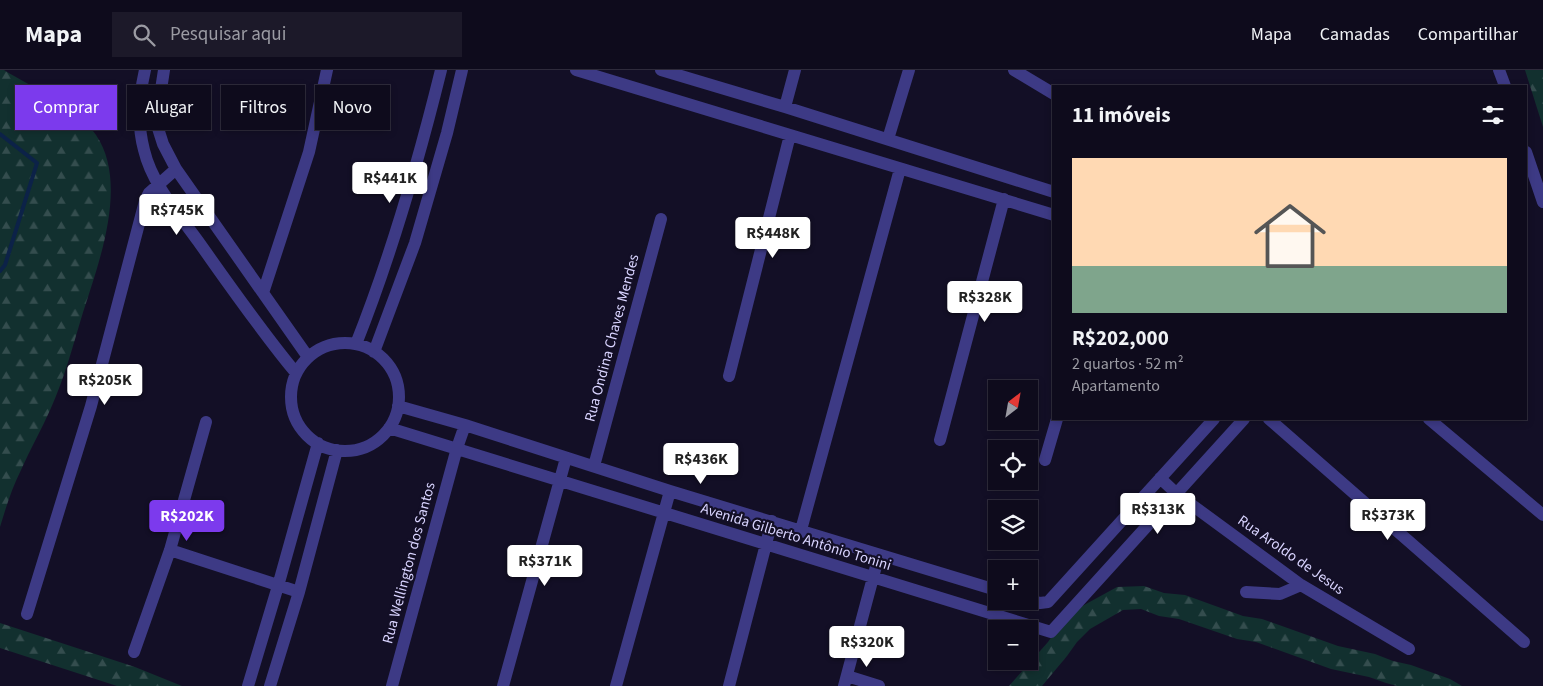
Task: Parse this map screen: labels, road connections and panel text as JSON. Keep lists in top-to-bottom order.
{
  "streets": {
    "street": [
      "Rua Ondina Chaves Mendes",
      "Avenida Gilberto Antônio Tonini",
      "Rua Aroldo de Jesus",
      "Rua Wellington dos Santos"
    ]
  },
  "crossings": [
    ["Rua Ondina Chaves Mendes", "Avenida Gilberto Antônio Tonini"],
    ["Avenida Gilberto Antônio Tonini", "Rua Aroldo de Jesus"],
    ["Avenida Gilberto Antônio Tonini", "Rua Wellington dos Santos"]
  ],
  "north": "top right",
  "page": {
    "header": "Mapa",
    "search": "Pesquisar aqui",
    "nav": ["Mapa", "Camadas", "Compartilhar"],
    "chip": [
      "Comprar",
      "Alugar",
      "Filtros",
      "Novo"
    ],
    "heading": "11 imóveis",
    "list": [
      {
        "name": "R$202,000",
        "note": "2 quartos · 52 m² · Apartamento"
      }
    ],
    "price": [
      "R$441K",
      "R$745K",
      "R$448K",
      "R$328K",
      "R$205K",
      "R$436K",
      "R$313K",
      "R$373K",
      "R$202K",
      "R$371K",
      "R$320K"
    ],
    "map_buttons": ["+", "−"]
  }
}
